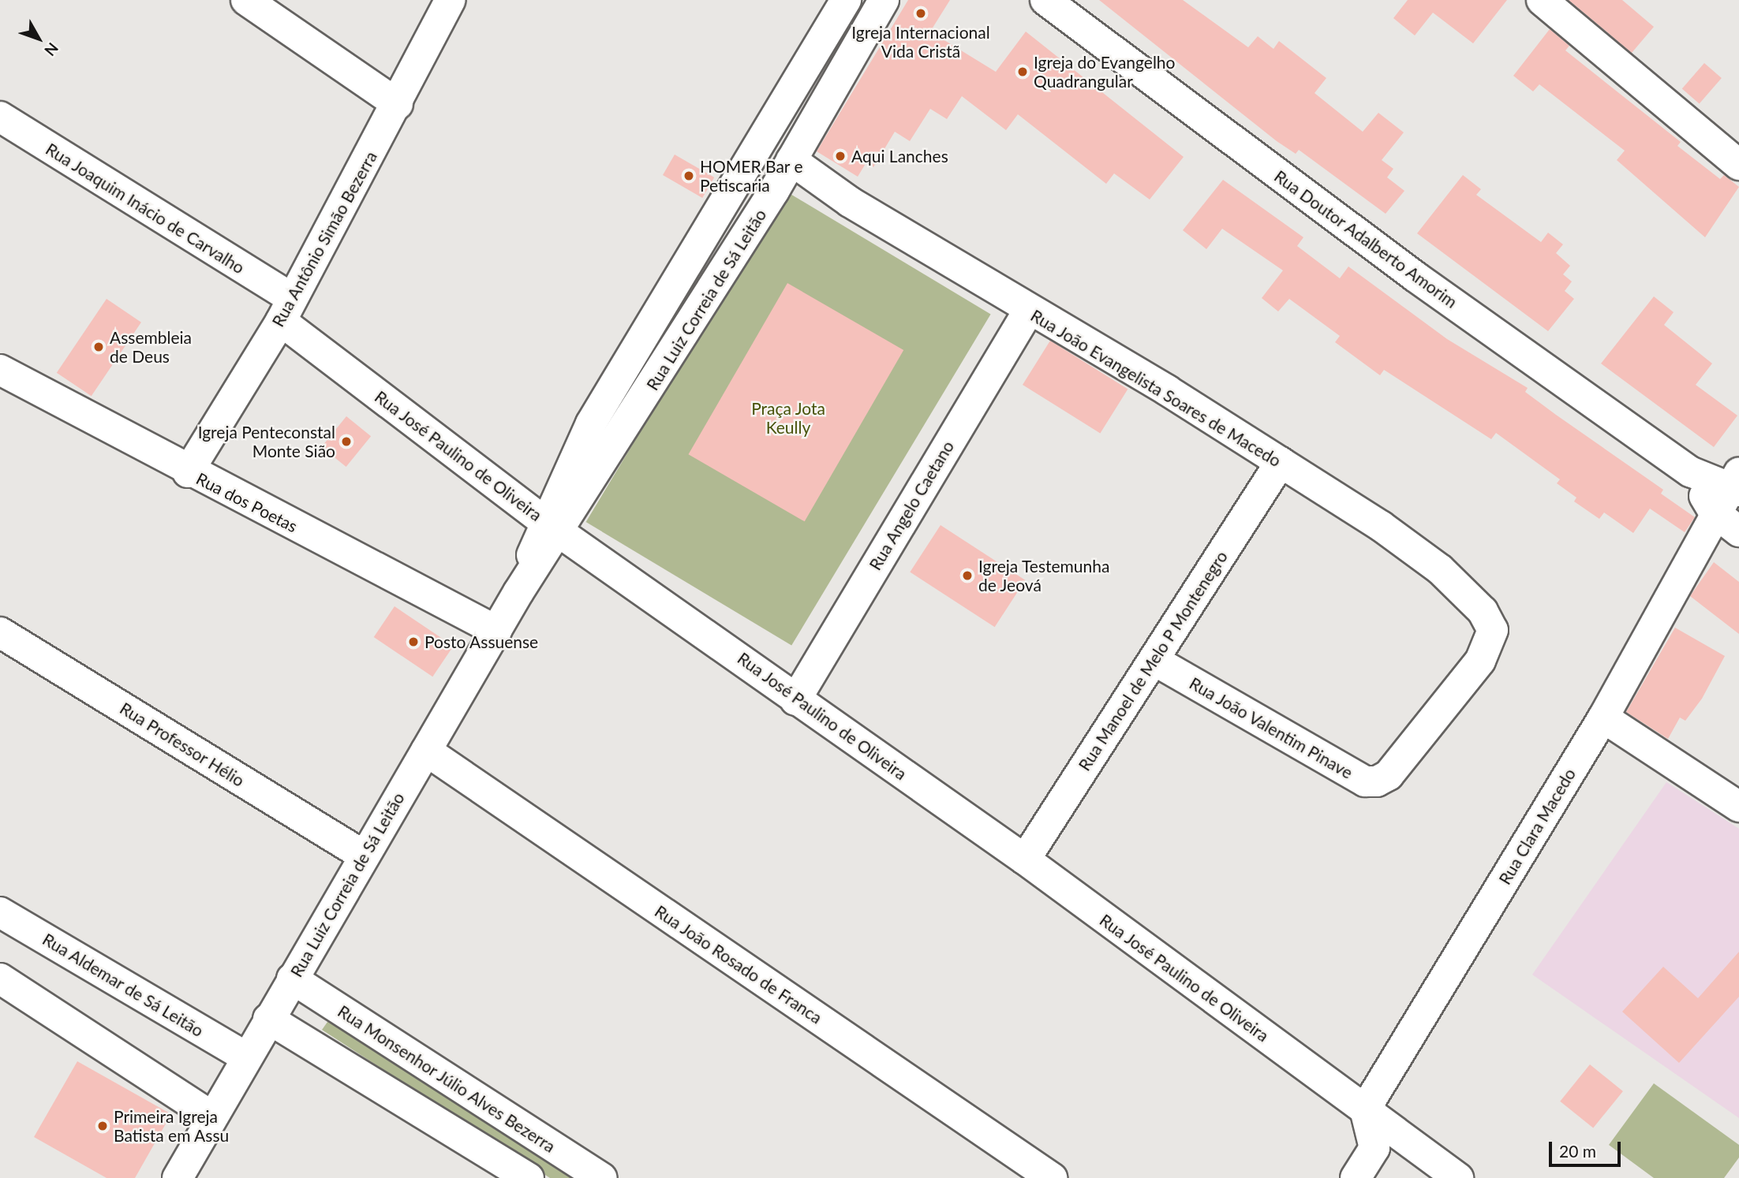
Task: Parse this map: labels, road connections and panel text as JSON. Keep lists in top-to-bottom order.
{
  "streets": {
    "street": [
      "Rua Joaquim Inácio de Carvalho",
      "Rua Antônio Simão Bezerra",
      "Rua Doutor Adalberto Amorim",
      "Rua Luiz Correia de Sá Leitão",
      "Rua João Evangelista Soares de Macedo",
      "Rua José Paulino de Oliveira",
      "Rua dos Poetas",
      "Rua Angelo Caetano",
      "Rua Manoel de Melo P Montenegro",
      "Rua João Valentim Pinave",
      "Rua Professor Hélio",
      "Rua Clara Macedo",
      "Rua João Rosado de Franca",
      "Rua Aldemar de Sá Leitão",
      "Rua Monsenhor Júlio Alves Bezerra"
    ]
  },
  "crossings": [
    ["Rua Joaquim Inácio de Carvalho", "Rua Antônio Simão Bezerra"],
    ["Rua Joaquim Inácio de Carvalho", "Rua José Paulino de Oliveira"],
    ["Rua Antônio Simão Bezerra", "Rua José Paulino de Oliveira"],
    ["Rua Antônio Simão Bezerra", "Rua dos Poetas"],
    ["Rua Doutor Adalberto Amorim", "Rua Clara Macedo"],
    ["Rua Luiz Correia de Sá Leitão", "Rua João Evangelista Soares de Macedo"],
    ["Rua Luiz Correia de Sá Leitão", "Rua José Paulino de Oliveira"],
    ["Rua Luiz Correia de Sá Leitão", "Rua dos Poetas"],
    ["Rua Luiz Correia de Sá Leitão", "Rua Professor Hélio"],
    ["Rua Luiz Correia de Sá Leitão", "Rua João Rosado de Franca"],
    ["Rua Luiz Correia de Sá Leitão", "Rua Aldemar de Sá Leitão"],
    ["Rua Luiz Correia de Sá Leitão", "Rua Monsenhor Júlio Alves Bezerra"],
    ["Rua João Evangelista Soares de Macedo", "Rua Angelo Caetano"],
    ["Rua João Evangelista Soares de Macedo", "Rua Manoel de Melo P Montenegro"],
    ["Rua João Evangelista Soares de Macedo", "Rua João Valentim Pinave"],
    ["Rua José Paulino de Oliveira", "Rua Angelo Caetano"],
    ["Rua José Paulino de Oliveira", "Rua Manoel de Melo P Montenegro"],
    ["Rua José Paulino de Oliveira", "Rua Clara Macedo"],
    ["Rua Manoel de Melo P Montenegro", "Rua João Valentim Pinave"]
  ],
  "parks": ["Praça Jota Keully"],
  "places": [
    "Igreja Internacional Vida Cristã",
    "Igreja do Evangelho Quadrangular",
    "Aqui Lanches",
    "HOMER Bar e Petiscaria",
    "Assembleia de Deus",
    "Igreja Penteconstal Monte Sião",
    "Igreja Testemunha de Jeová",
    "Posto Assuense",
    "Primeira Igreja Batista em Assu"
  ],
  "scale_bar": "20 m",
  "north": "bottom right"
}
